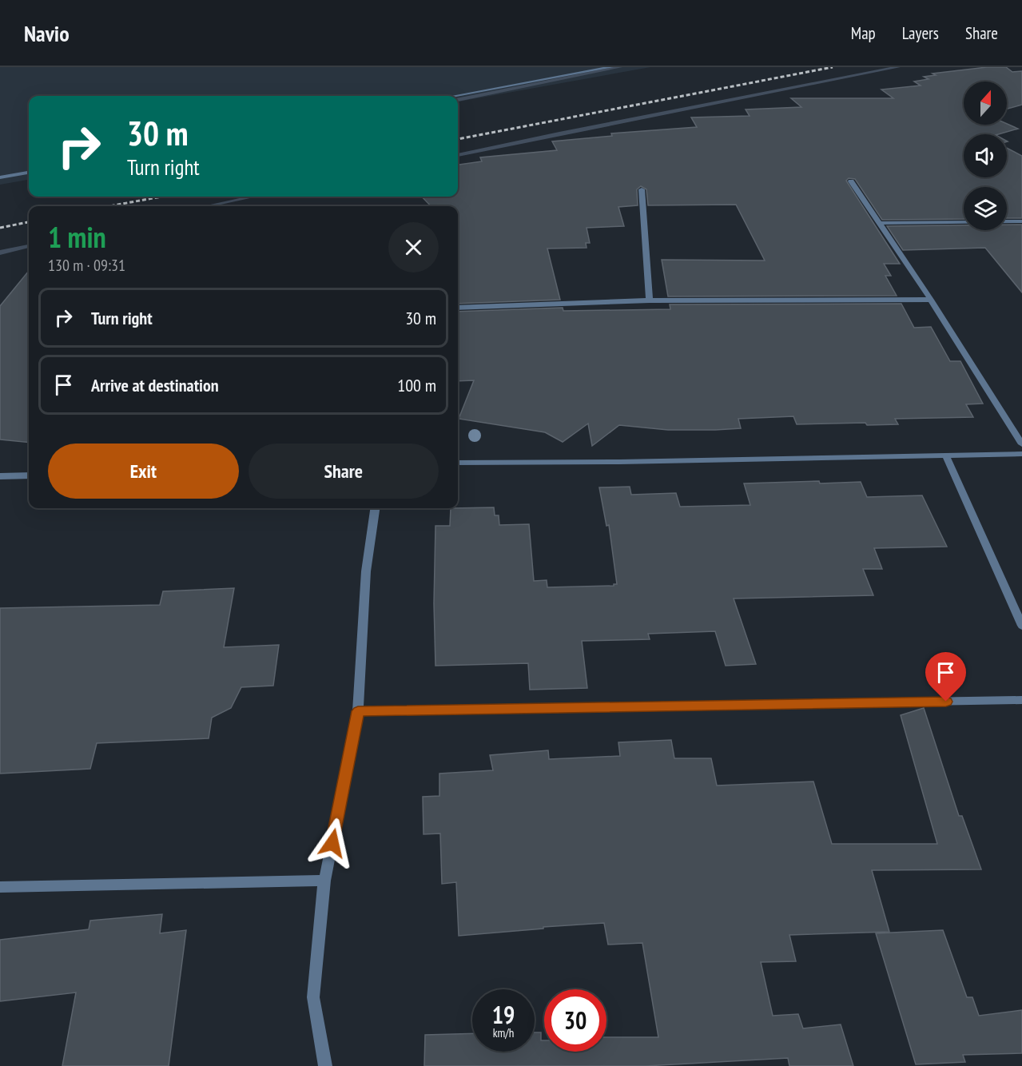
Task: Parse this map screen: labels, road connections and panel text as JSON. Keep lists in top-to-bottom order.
{
  "north": "top",
  "page": {
    "header": "Navio",
    "nav": ["Map", "Layers", "Share"],
    "turn": ["30 m", "Turn right"],
    "heading": ["1 min", "130 m · 09:31"],
    "list": [
      {
        "name": "Turn right",
        "value": "30 m"
      },
      {
        "name": "Arrive at destination",
        "value": "100 m"
      }
    ],
    "buttons": ["Exit", "Share"],
    "speed": "19 km/h",
    "limit": "30"
  }
}
